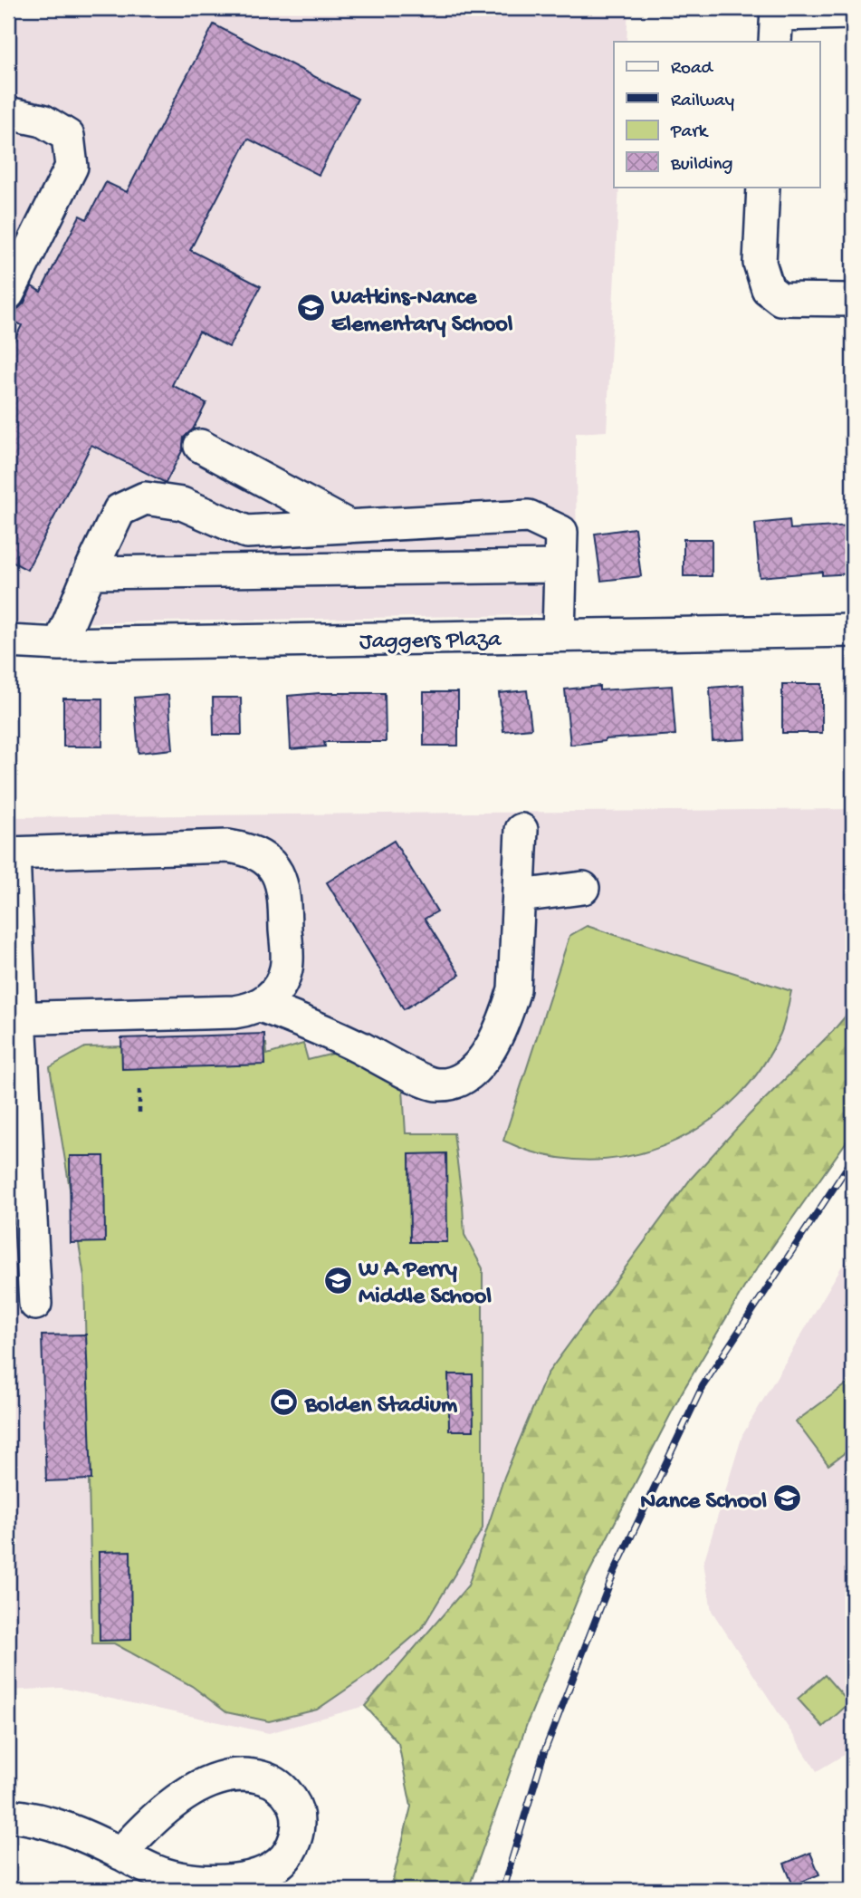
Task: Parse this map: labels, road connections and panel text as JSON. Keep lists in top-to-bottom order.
{
  "streets": {
    "street": ["Jaggers Plaza"]
  },
  "places": {
    "school or university": ["Watkins-Nance Elementary School", "W A Perry Middle School", "Nance School"],
    "sports": ["Bolden Stadium"]
  },
  "legend": [
    "Road",
    "Railway",
    "Park",
    "Building"
  ]
}
